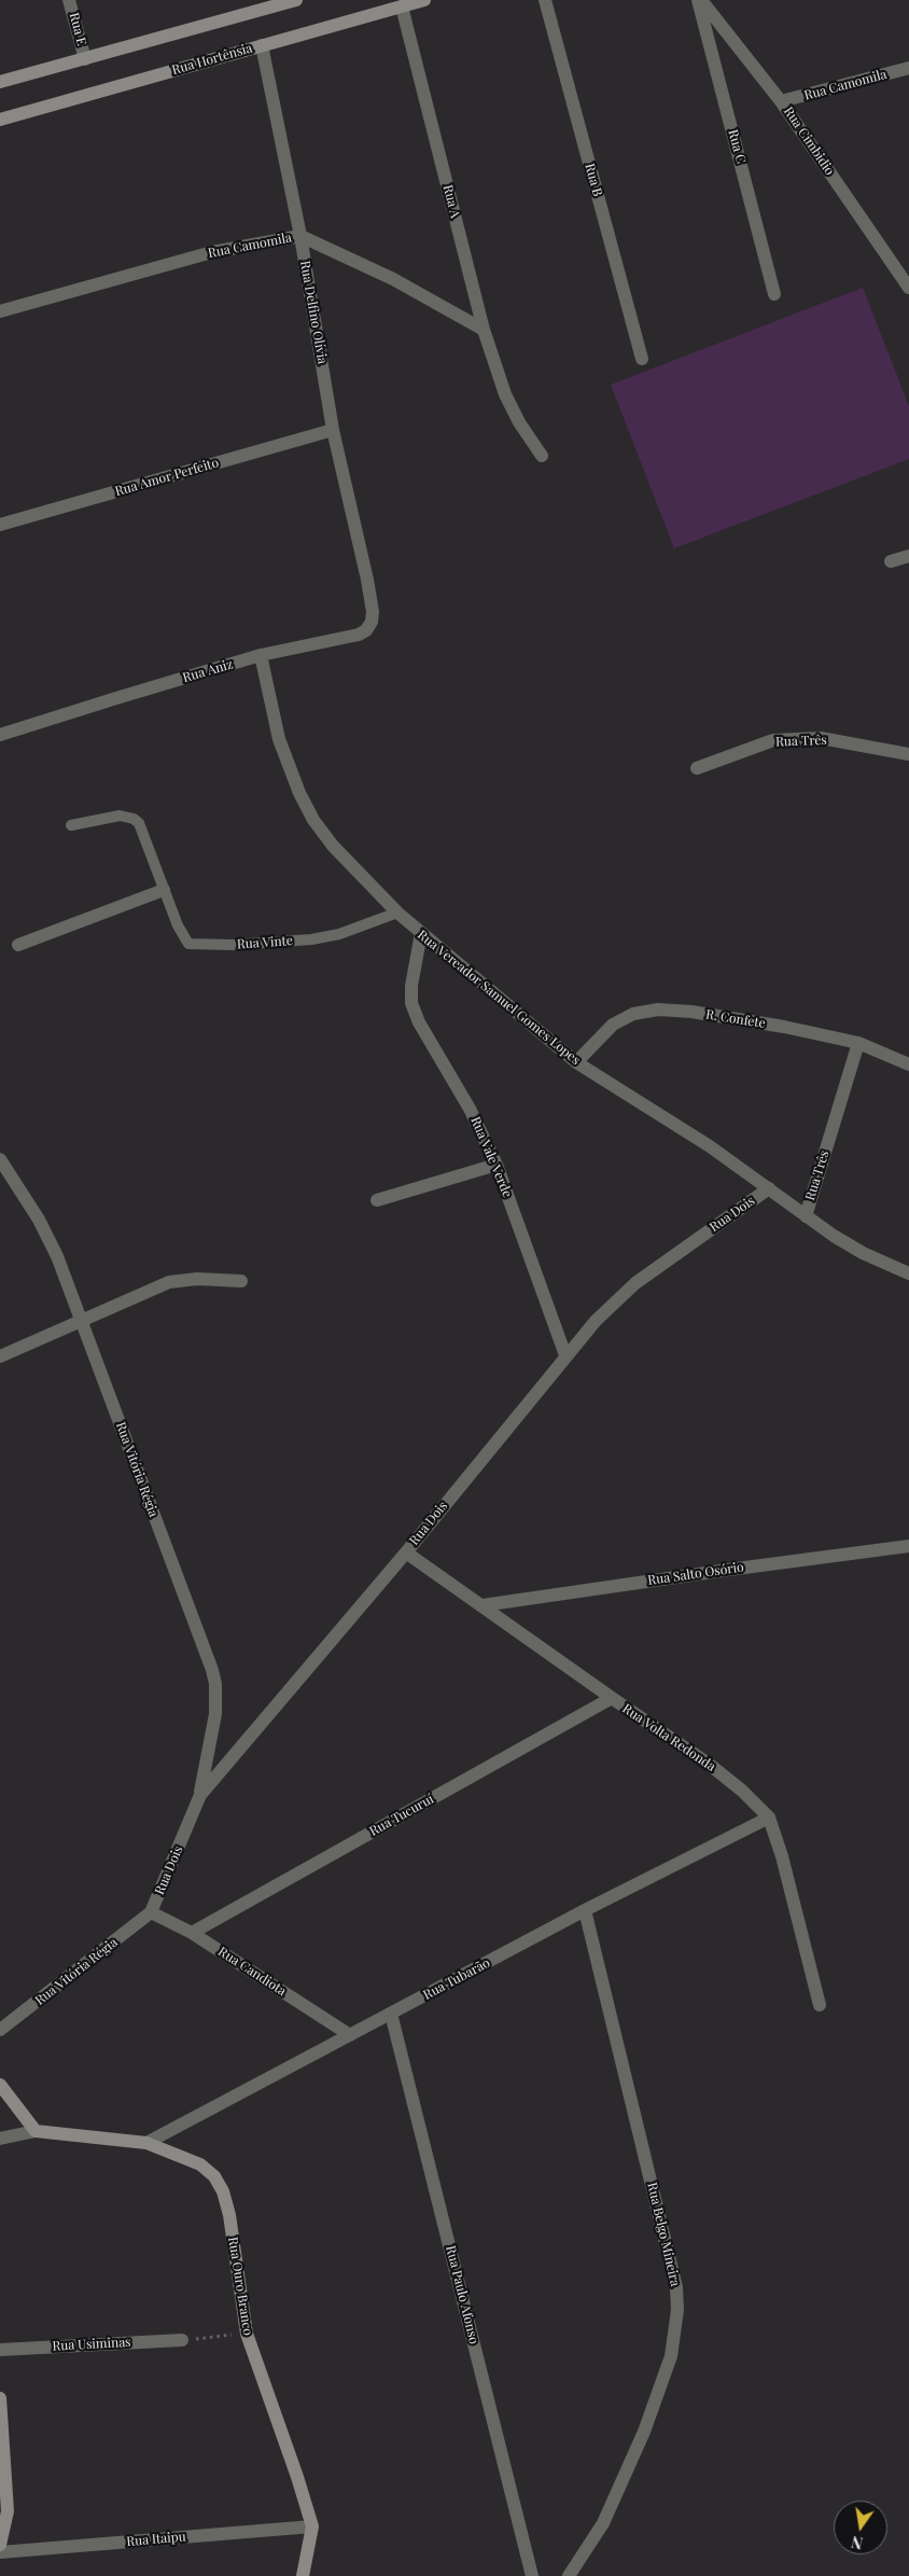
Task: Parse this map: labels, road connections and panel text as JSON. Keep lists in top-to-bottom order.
{
  "streets": {
    "street": [
      "Rua E",
      "Rua Hortênsia",
      "Rua Camomila",
      "Rua Cimbidio",
      "Rua C",
      "Rua B",
      "Rua A",
      "Rua Delfino Olívia",
      "Rua Amor Perfeito",
      "Rua Aniz",
      "Rua Três",
      "Rua Vereador Samuel Gomes Lopes",
      "R. Confete",
      "Rua Vale Verde",
      "Rua Dois",
      "Rua Vitória Régia",
      "Rua Salto Osório",
      "Rua Volta Redonda",
      "Rua Tucuruí",
      "Rua Candiota",
      "Rua Tubarão",
      "Rua Belgo Mineira",
      "Rua Ouro Branco",
      "Rua Paulo Afonso",
      "Rua Usiminas",
      "Rua Itaipu"
    ],
    "lane": ["Rua Vinte"]
  },
  "crossings": [
    ["Rua Hortênsia", "Rua A"],
    ["Rua Hortênsia", "Rua Delfino Olívia"],
    ["Rua Camomila", "Rua Cimbidio"],
    ["Rua Camomila", "Rua A"],
    ["Rua Camomila", "Rua Delfino Olívia"],
    ["Rua Cimbidio", "Rua C"],
    ["Rua Delfino Olívia", "Rua Amor Perfeito"],
    ["Rua Delfino Olívia", "Rua Aniz"],
    ["Rua Aniz", "Rua Vereador Samuel Gomes Lopes"],
    ["Rua Três", "Rua Vereador Samuel Gomes Lopes"],
    ["Rua Três", "R. Confete"],
    ["Rua Vinte", "Rua Vereador Samuel Gomes Lopes"],
    ["Rua Vereador Samuel Gomes Lopes", "R. Confete"],
    ["Rua Vereador Samuel Gomes Lopes", "Rua Vale Verde"],
    ["Rua Vereador Samuel Gomes Lopes", "Rua Dois"],
    ["Rua Vale Verde", "Rua Dois"],
    ["Rua Dois", "Rua Vitória Régia"],
    ["Rua Dois", "Rua Volta Redonda"],
    ["Rua Dois", "Rua Candiota"],
    ["Rua Vitória Régia", "Rua Candiota"],
    ["Rua Salto Osório", "Rua Volta Redonda"],
    ["Rua Volta Redonda", "Rua Tucuruí"],
    ["Rua Volta Redonda", "Rua Tubarão"],
    ["Rua Tucuruí", "Rua Candiota"],
    ["Rua Candiota", "Rua Tubarão"],
    ["Rua Tubarão", "Rua Belgo Mineira"],
    ["Rua Tubarão", "Rua Ouro Branco"],
    ["Rua Tubarão", "Rua Paulo Afonso"],
    ["Rua Ouro Branco", "Rua Itaipu"]
  ],
  "north": "bottom"
}
